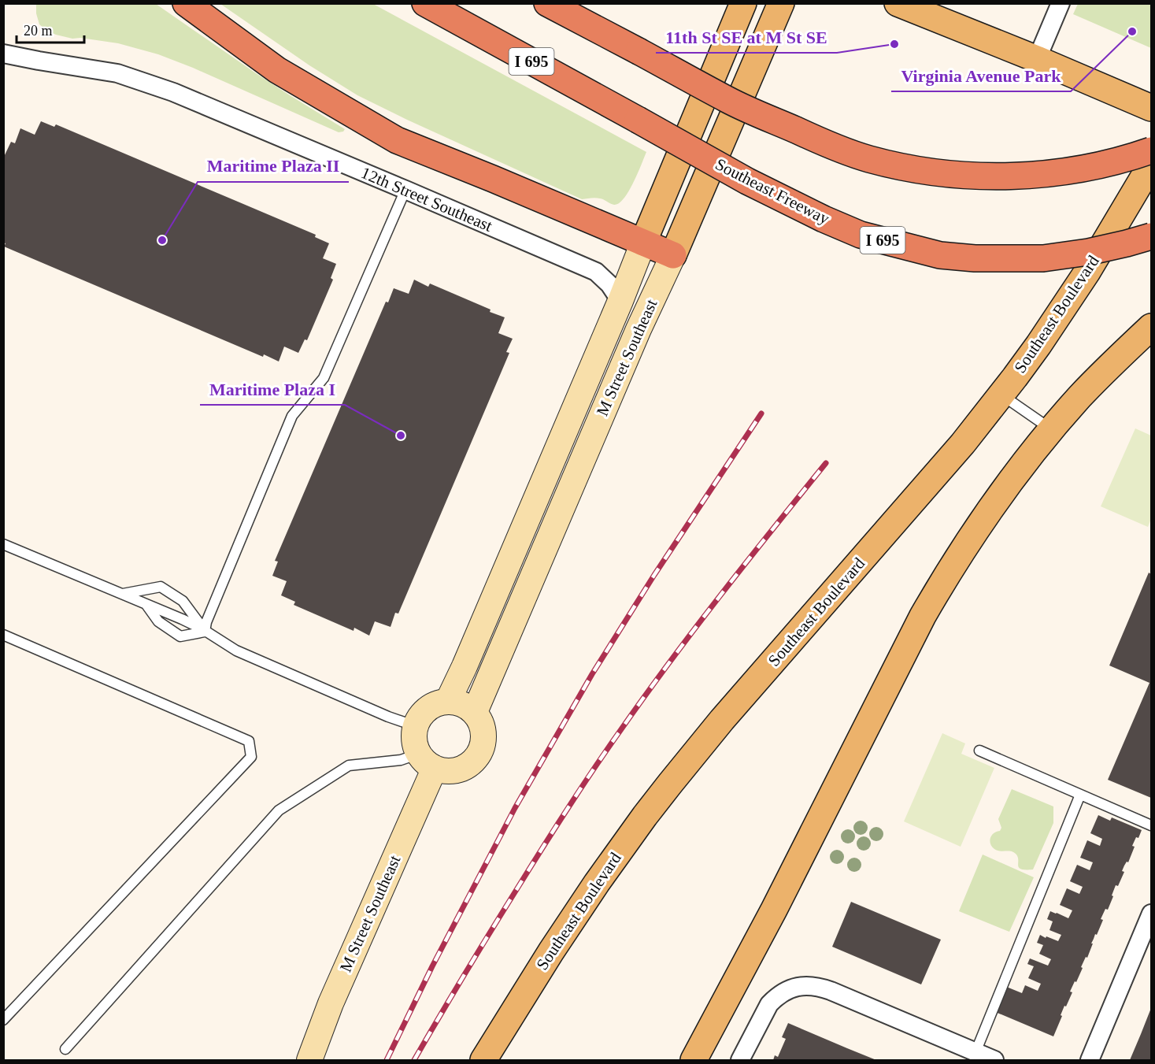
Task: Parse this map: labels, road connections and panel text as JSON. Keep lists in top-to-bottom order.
{
  "streets": {
    "highway": ["I 695", "Southeast Freeway"],
    "main road": ["Southeast Boulevard", "M Street Southeast"],
    "street": ["12th Street Southeast"]
  },
  "crossings": [
    ["12th Street Southeast", "M Street Southeast"]
  ],
  "places": [
    "Virginia Avenue Park",
    "11th St SE at M St SE",
    "Maritime Plaza II",
    "Maritime Plaza I"
  ],
  "scale_bar": "20 m"
}
